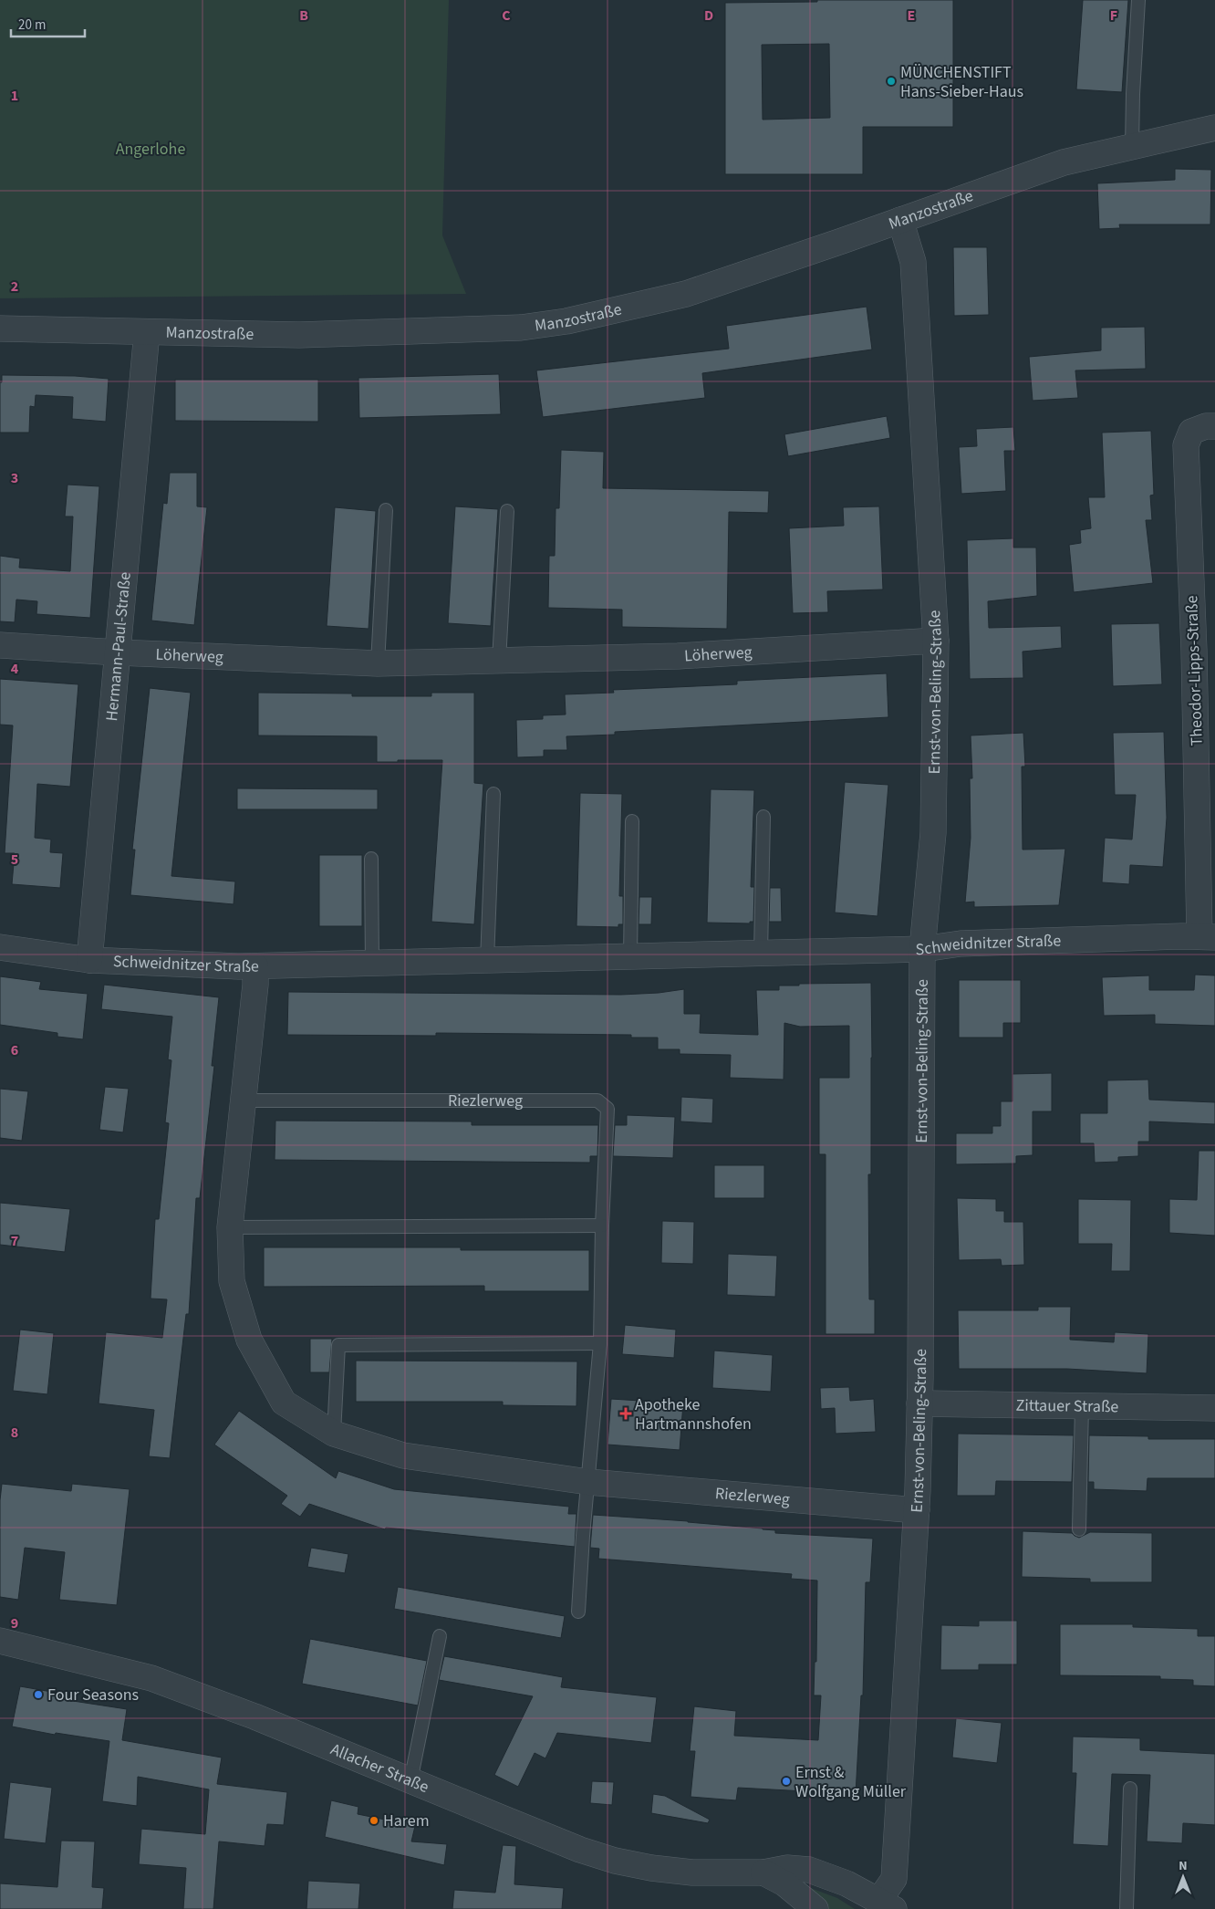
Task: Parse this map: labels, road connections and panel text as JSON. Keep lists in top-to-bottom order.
{
  "streets": {
    "street": [
      "Manzostraße",
      "Hermann-Paul-Straße",
      "Löherweg",
      "Theodor-Lipps-Straße",
      "Ernst-von-Beling-Straße",
      "Schweidnitzer Straße",
      "Riezlerweg",
      "Zittauer Straße",
      "Allacher Straße"
    ]
  },
  "crossings": [
    ["Manzostraße", "Hermann-Paul-Straße"],
    ["Manzostraße", "Ernst-von-Beling-Straße"],
    ["Hermann-Paul-Straße", "Löherweg"],
    ["Hermann-Paul-Straße", "Schweidnitzer Straße"],
    ["Löherweg", "Ernst-von-Beling-Straße"],
    ["Theodor-Lipps-Straße", "Schweidnitzer Straße"],
    ["Ernst-von-Beling-Straße", "Schweidnitzer Straße"],
    ["Ernst-von-Beling-Straße", "Riezlerweg"],
    ["Ernst-von-Beling-Straße", "Zittauer Straße"],
    ["Ernst-von-Beling-Straße", "Allacher Straße"],
    ["Schweidnitzer Straße", "Riezlerweg"]
  ],
  "parks": ["Angerlohe"],
  "places": {
    "other": [
      "MÜNCHENSTIFT Hans-Sieber-Haus",
      "Four Seasons",
      "Ernst & Wolfgang Müller",
      "Harem"
    ],
    "health": ["Apotheke Hartmannshofen"]
  },
  "scale_bar": "20 m",
  "north": "top",
  "grid": {
    "columns": [
      "B",
      "C",
      "D",
      "E",
      "F"
    ],
    "rows": [
      "1",
      "2",
      "3",
      "4",
      "5",
      "6",
      "7",
      "8",
      "9"
    ]
  }
}
